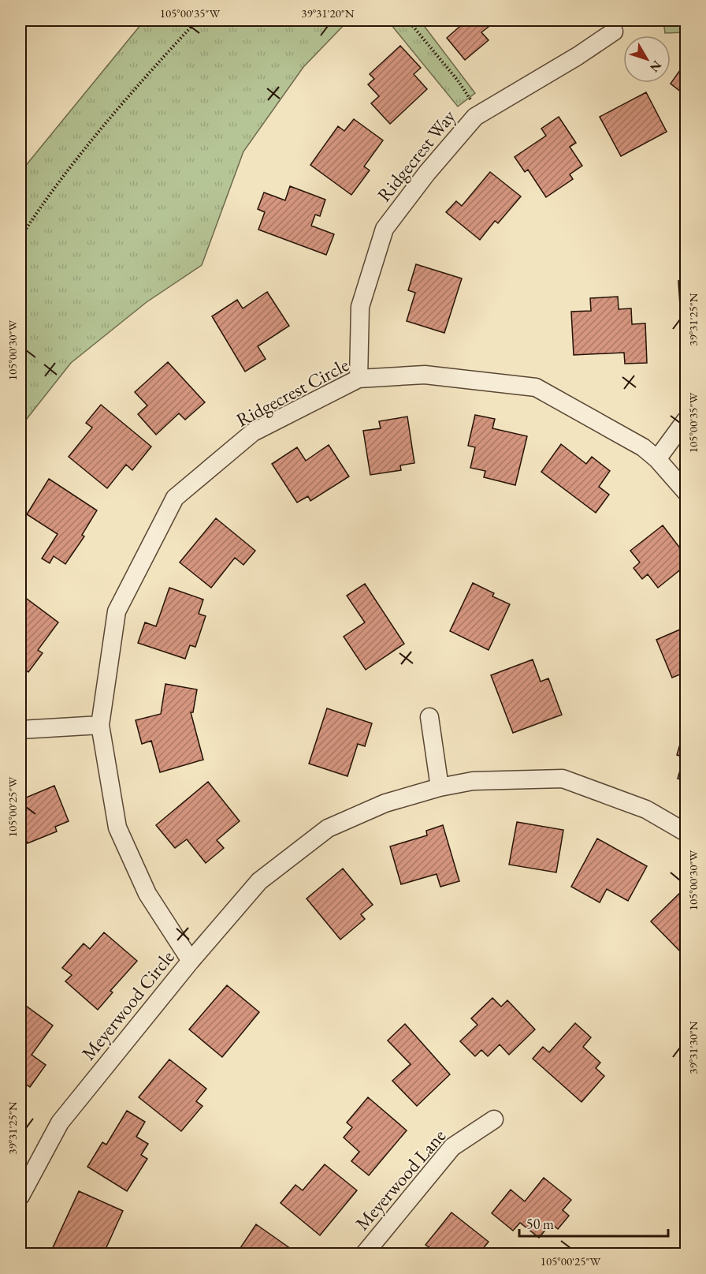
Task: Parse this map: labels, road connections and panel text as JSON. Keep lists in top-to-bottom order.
{
  "streets": {
    "street": [
      "Ridgecrest Way",
      "Ridgecrest Circle",
      "Meyerwood Circle",
      "Meyerwood Lane"
    ]
  },
  "crossings": [
    ["Ridgecrest Way", "Ridgecrest Circle"],
    ["Ridgecrest Circle", "Meyerwood Circle"]
  ],
  "scale_bar": "50 m",
  "north": "bottom right",
  "coordinates": [
    "105°00'35\"W",
    "39°31'20\"N",
    "39°31'25\"N",
    "105°00'30\"W",
    "105°00'25\"W",
    "39°31'30\"N"
  ]
}
